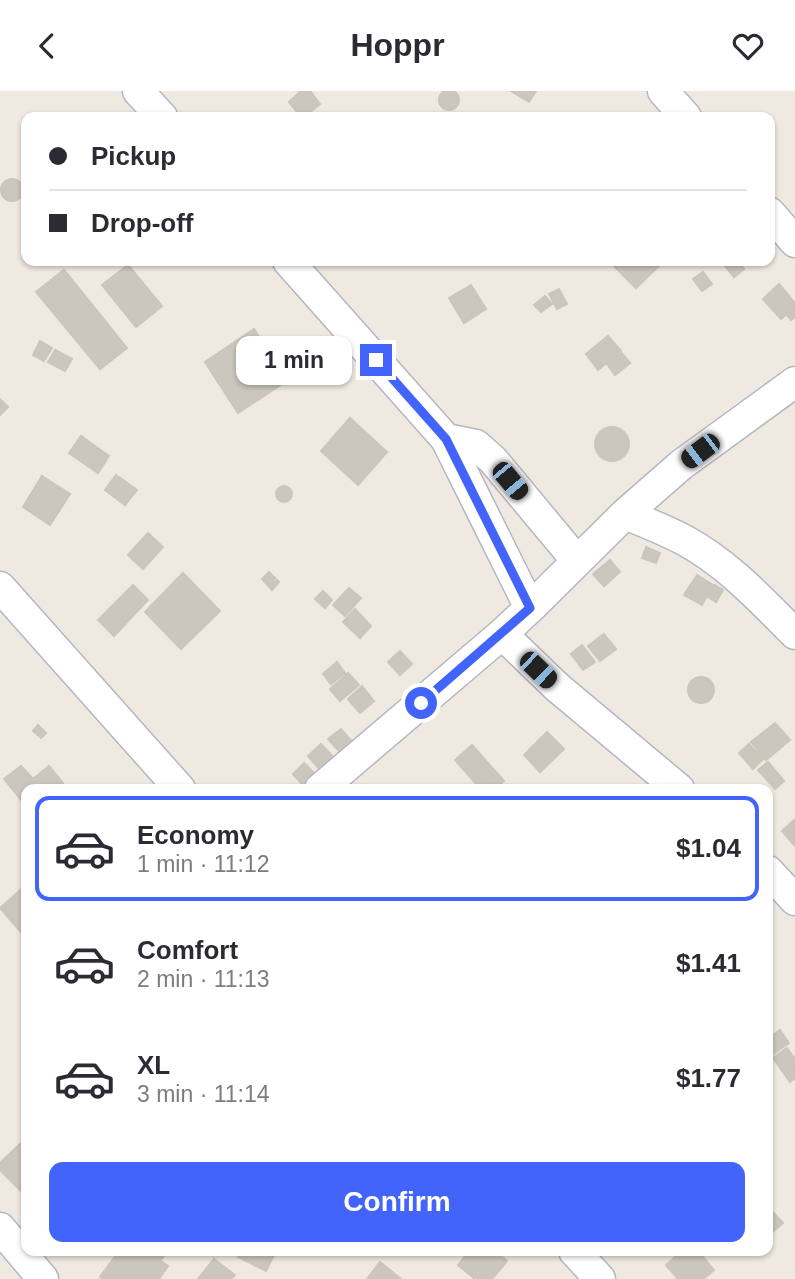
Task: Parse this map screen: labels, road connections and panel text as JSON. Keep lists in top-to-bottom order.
{
  "page": {
    "header": "Hoppr",
    "banner": ["Pickup", "Drop-off"],
    "bubble": "1 min",
    "list": [
      {
        "name": "Economy",
        "note": "1 min · 11:12",
        "value": "$1.04"
      },
      {
        "name": "Comfort",
        "note": "2 min · 11:13",
        "value": "$1.41"
      },
      {
        "name": "XL",
        "note": "3 min · 11:14",
        "value": "$1.77"
      }
    ],
    "buttons": "Confirm"
  }
}
